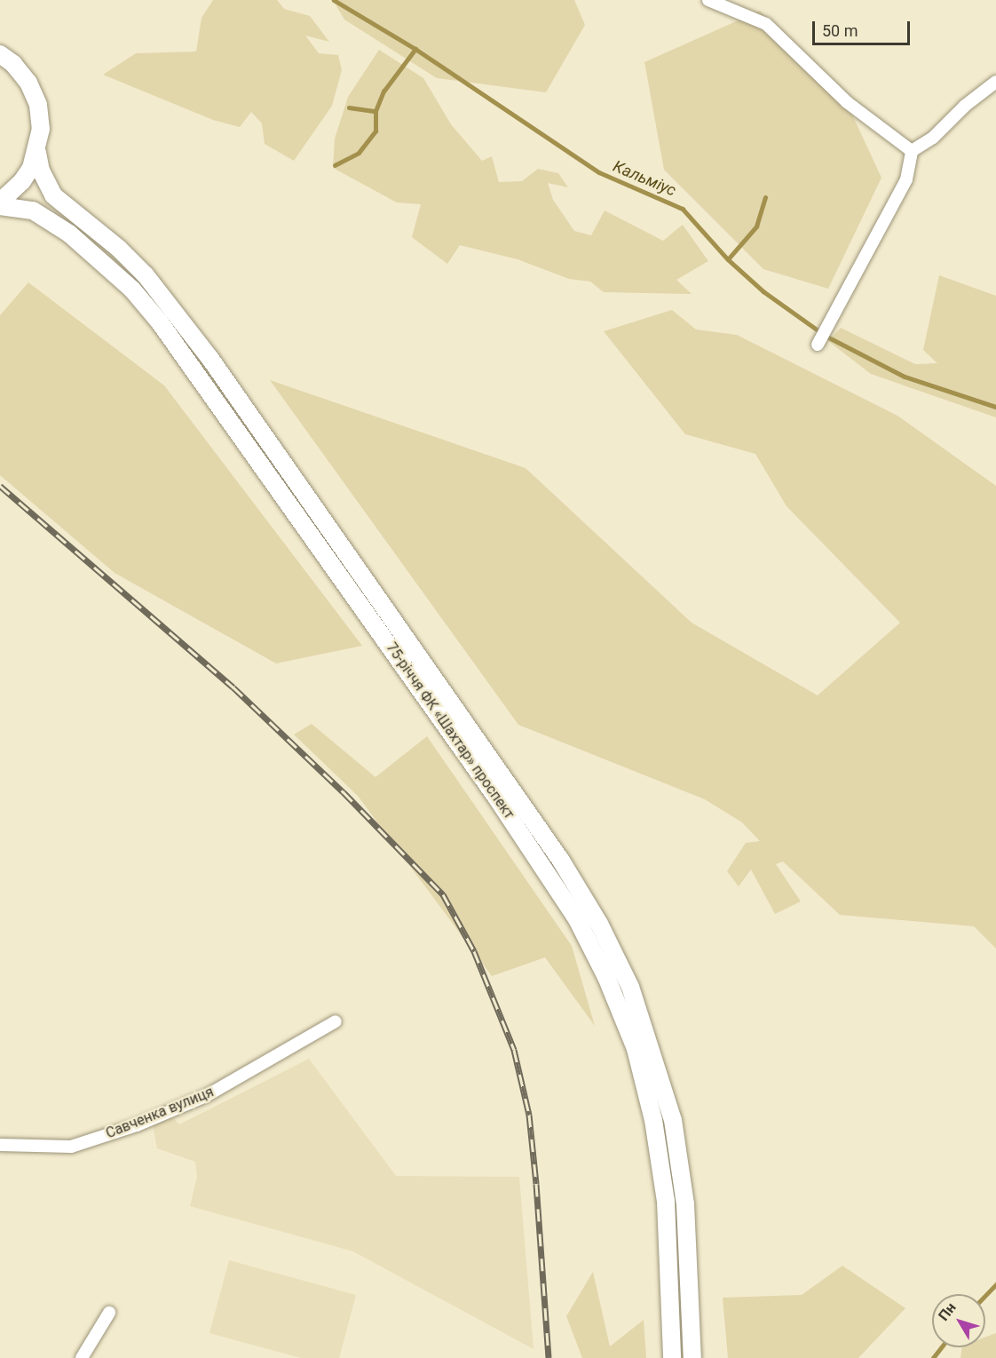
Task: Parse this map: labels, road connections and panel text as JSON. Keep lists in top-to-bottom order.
{
  "streets": {
    "main road": ["75-річчя ФК «Шахтар» проспект"],
    "street": ["Савченка вулиця"]
  },
  "water": ["Кальміус"],
  "scale_bar": "50 m",
  "north": "top left"
}
